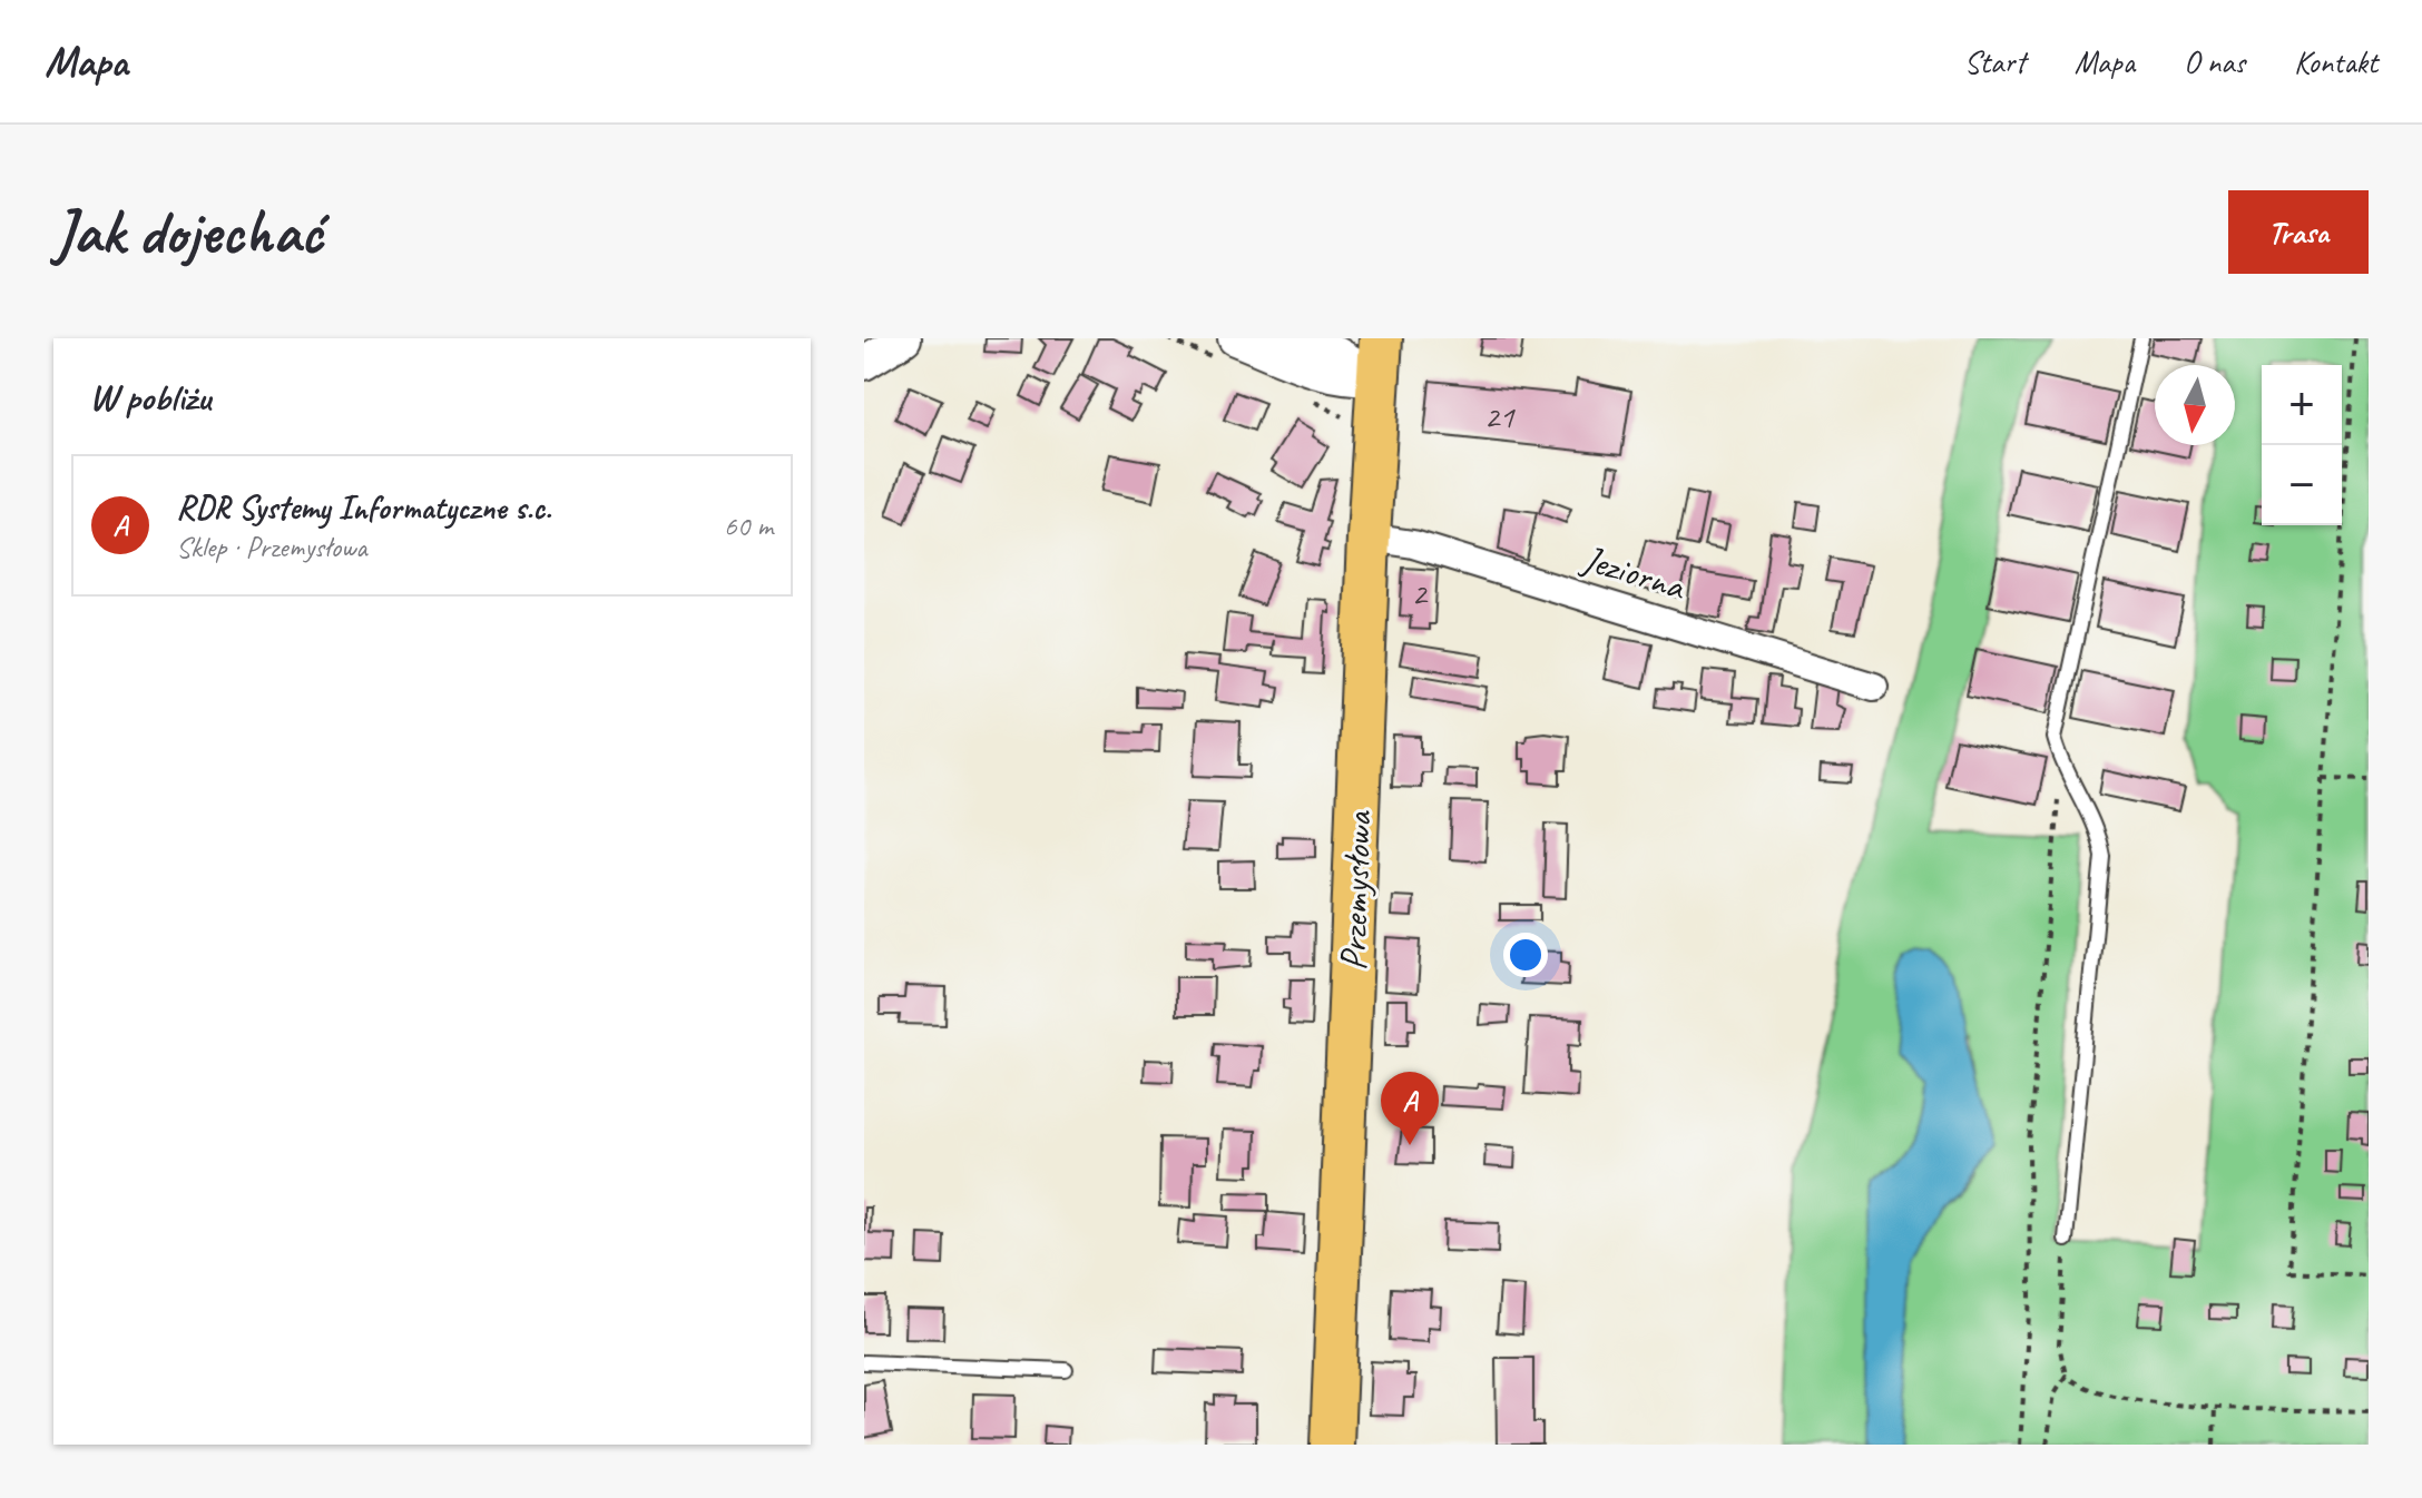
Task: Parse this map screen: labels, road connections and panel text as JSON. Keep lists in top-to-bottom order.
{
  "streets": {
    "main road": ["Przemysłowa"],
    "street": ["Jeziorna"]
  },
  "crossings": [
    ["Jeziorna", "Przemysłowa"]
  ],
  "house_numbers": ["21", "2"],
  "north": "bottom",
  "page": {
    "header": "Mapa",
    "nav": [
      "Start",
      "Mapa",
      "O nas",
      "Kontakt"
    ],
    "buttons": "Trasa",
    "title": "Jak dojechać",
    "heading": "W pobliżu",
    "map_buttons": ["+", "−"],
    "list": [
      {
        "mark": "A",
        "name": "RDR Systemy Informatyczne s.c.",
        "note": "Sklep · Przemysłowa",
        "value": "60 m"
      }
    ],
    "pins": "A"
  }
}
